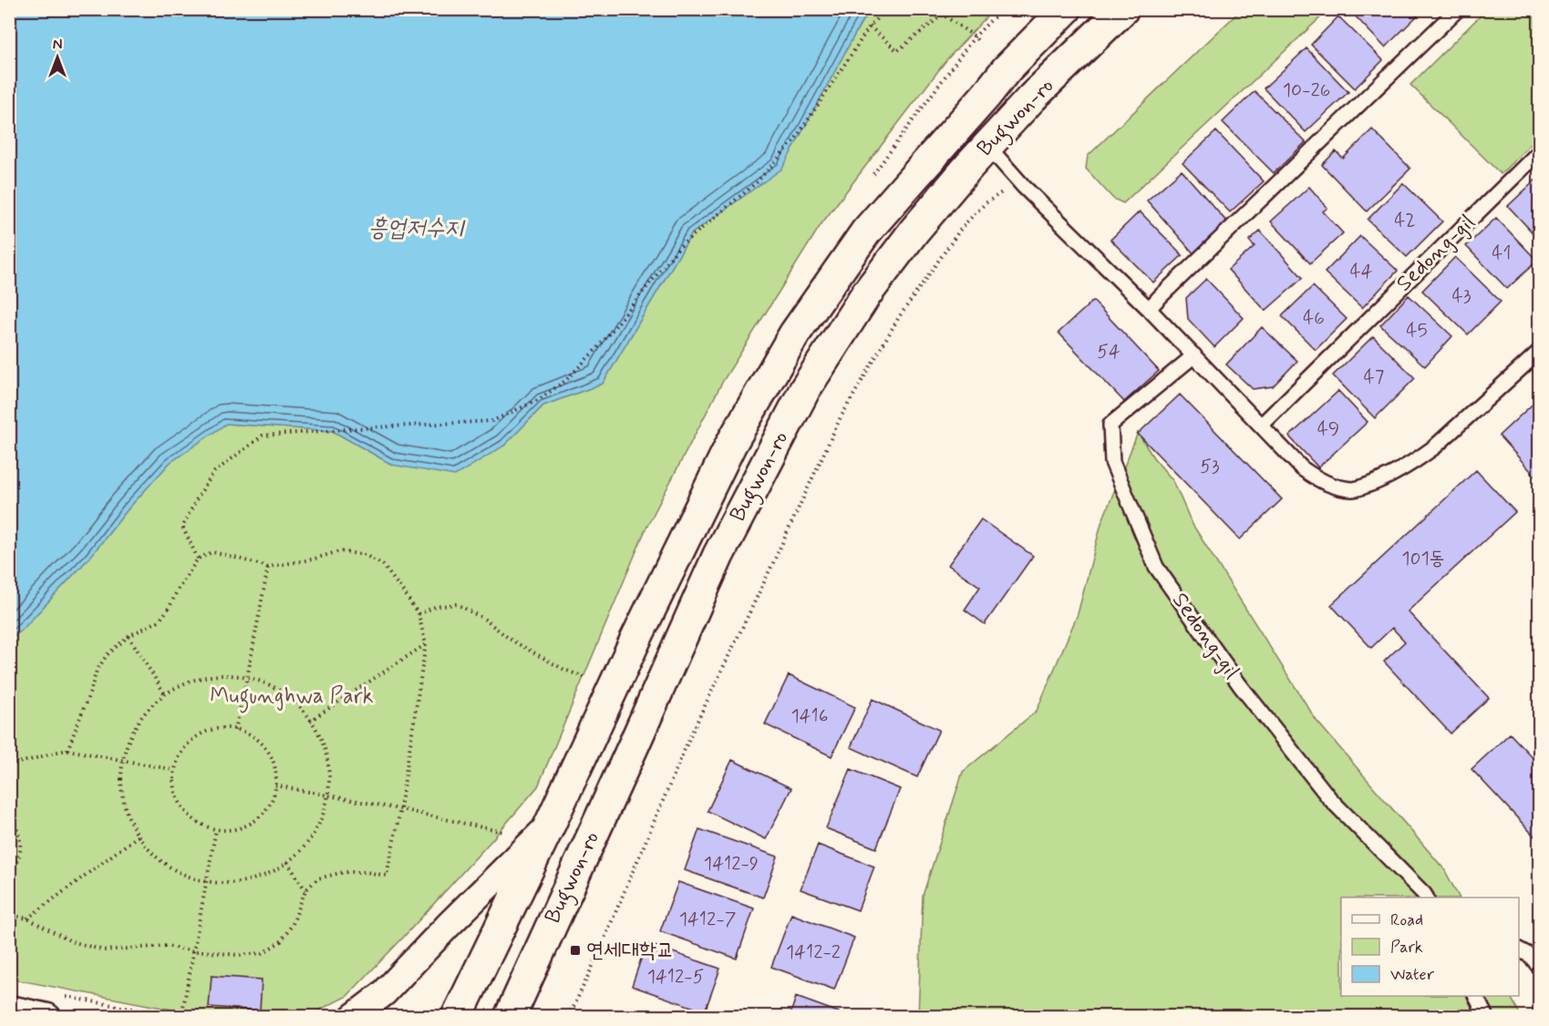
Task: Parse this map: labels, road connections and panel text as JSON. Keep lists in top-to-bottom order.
{
  "streets": {
    "main road": ["Bugwon-ro"],
    "lane": ["Sedong-gil"]
  },
  "water": ["흥업저수지"],
  "parks": ["Mugunghwa Park"],
  "places": {
    "transit": ["연세대학교"]
  },
  "house_numbers": [
    "10-26",
    "42",
    "41",
    "44",
    "43",
    "46",
    "45",
    "54",
    "47",
    "49",
    "53",
    "101동",
    "1416",
    "1412-9",
    "1412-7",
    "1412-2",
    "1412-5"
  ],
  "legend": ["Road", "Park", "Water"],
  "north": "top"
}
